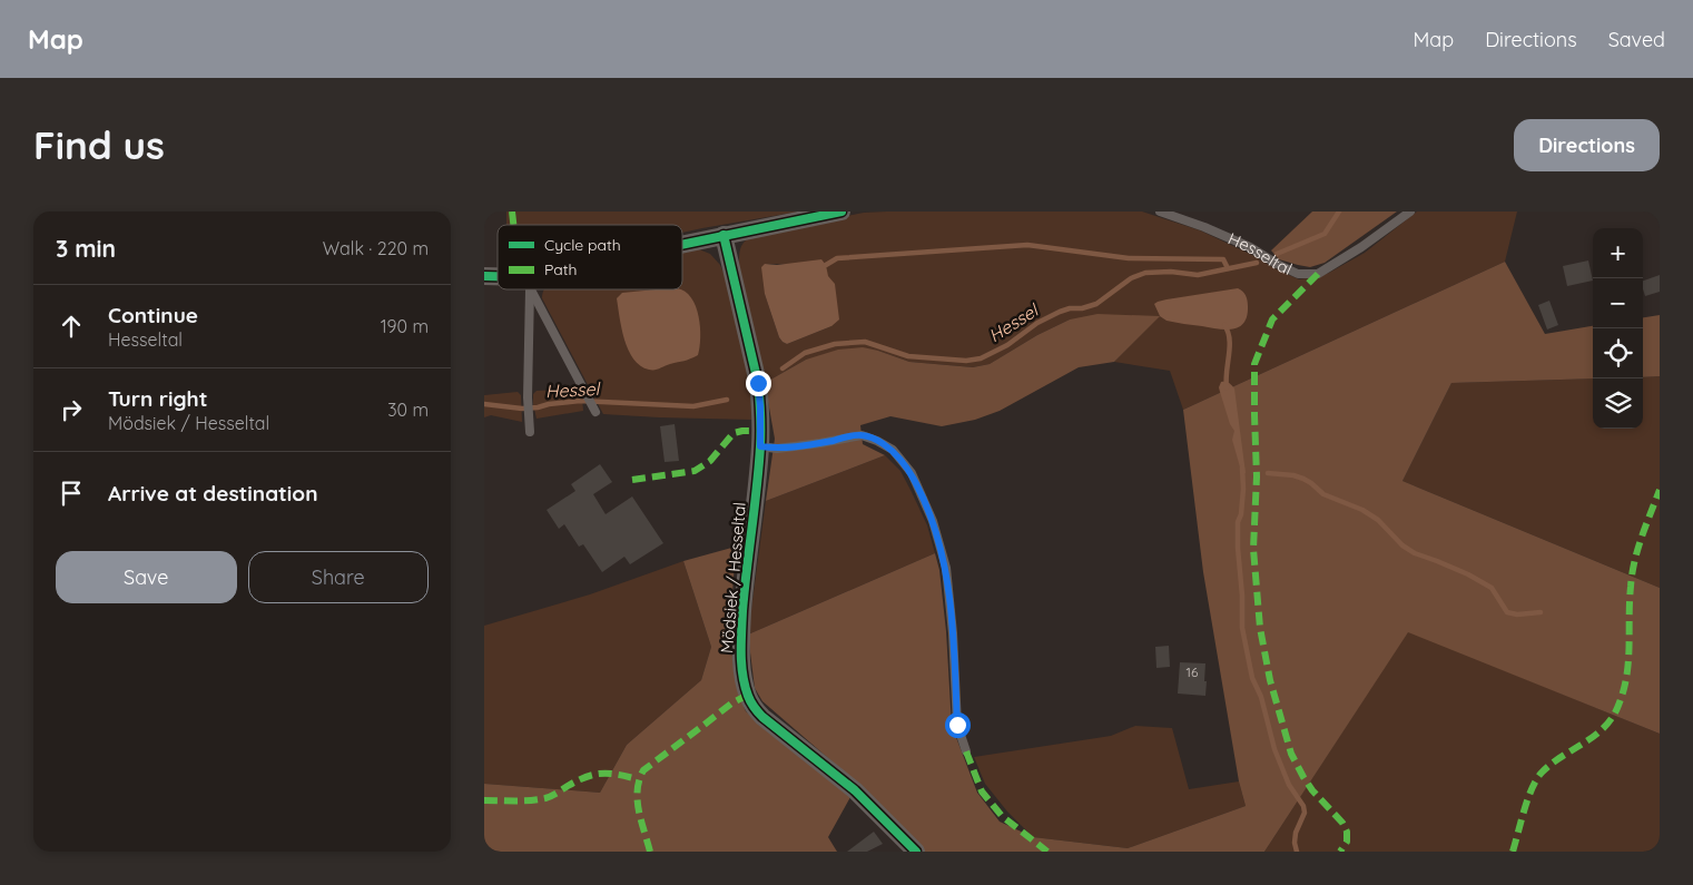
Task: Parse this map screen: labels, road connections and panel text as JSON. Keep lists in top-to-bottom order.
{
  "streets": {
    "street": ["Mödsiek / Hesseltal"],
    "lane": ["Hesseltal"]
  },
  "water": ["Hessel"],
  "house_numbers": ["16"],
  "legend": ["Cycle path", "Path"],
  "page": {
    "header": "Map",
    "nav": ["Map", "Directions", "Saved"],
    "buttons": [
      "Directions",
      ["Save", "Share"]
    ],
    "title": "Find us",
    "heading": ["3 min", "Walk · 220 m"],
    "map_buttons": ["+", "−"],
    "list": [
      ["Continue", "Hesseltal", "190 m"],
      ["Turn right", "Mödsiek / Hesseltal", "30 m"],
      "Arrive at destination"
    ]
  }
}
